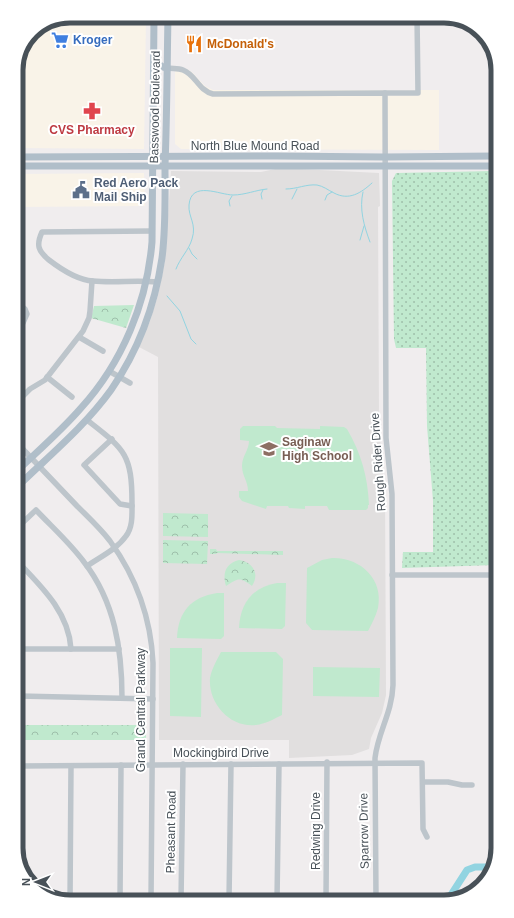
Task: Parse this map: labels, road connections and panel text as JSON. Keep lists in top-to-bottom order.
{
  "streets": {
    "main road": ["Basswood Boulevard", "North Blue Mound Road"],
    "street": [
      "Rough Rider Drive",
      "Grand Central Parkway",
      "Mockingbird Drive",
      "Redwing Drive",
      "Sparrow Drive",
      "Pheasant Road"
    ]
  },
  "crossings": [
    ["Basswood Boulevard", "North Blue Mound Road"],
    ["Basswood Boulevard", "Grand Central Parkway"],
    ["North Blue Mound Road", "Rough Rider Drive"],
    ["Rough Rider Drive", "Mockingbird Drive"],
    ["Rough Rider Drive", "Sparrow Drive"],
    ["Grand Central Parkway", "Mockingbird Drive"],
    ["Mockingbird Drive", "Redwing Drive"],
    ["Mockingbird Drive", "Sparrow Drive"],
    ["Mockingbird Drive", "Pheasant Road"]
  ],
  "places": {
    "supermarket": ["Kroger"],
    "restaurant": ["McDonald's"],
    "pharmacy": ["CVS Pharmacy"],
    "public building": ["Red Aero Pack Mail Ship"],
    "school or university": ["Saginaw High School"]
  },
  "north": "left"
}
